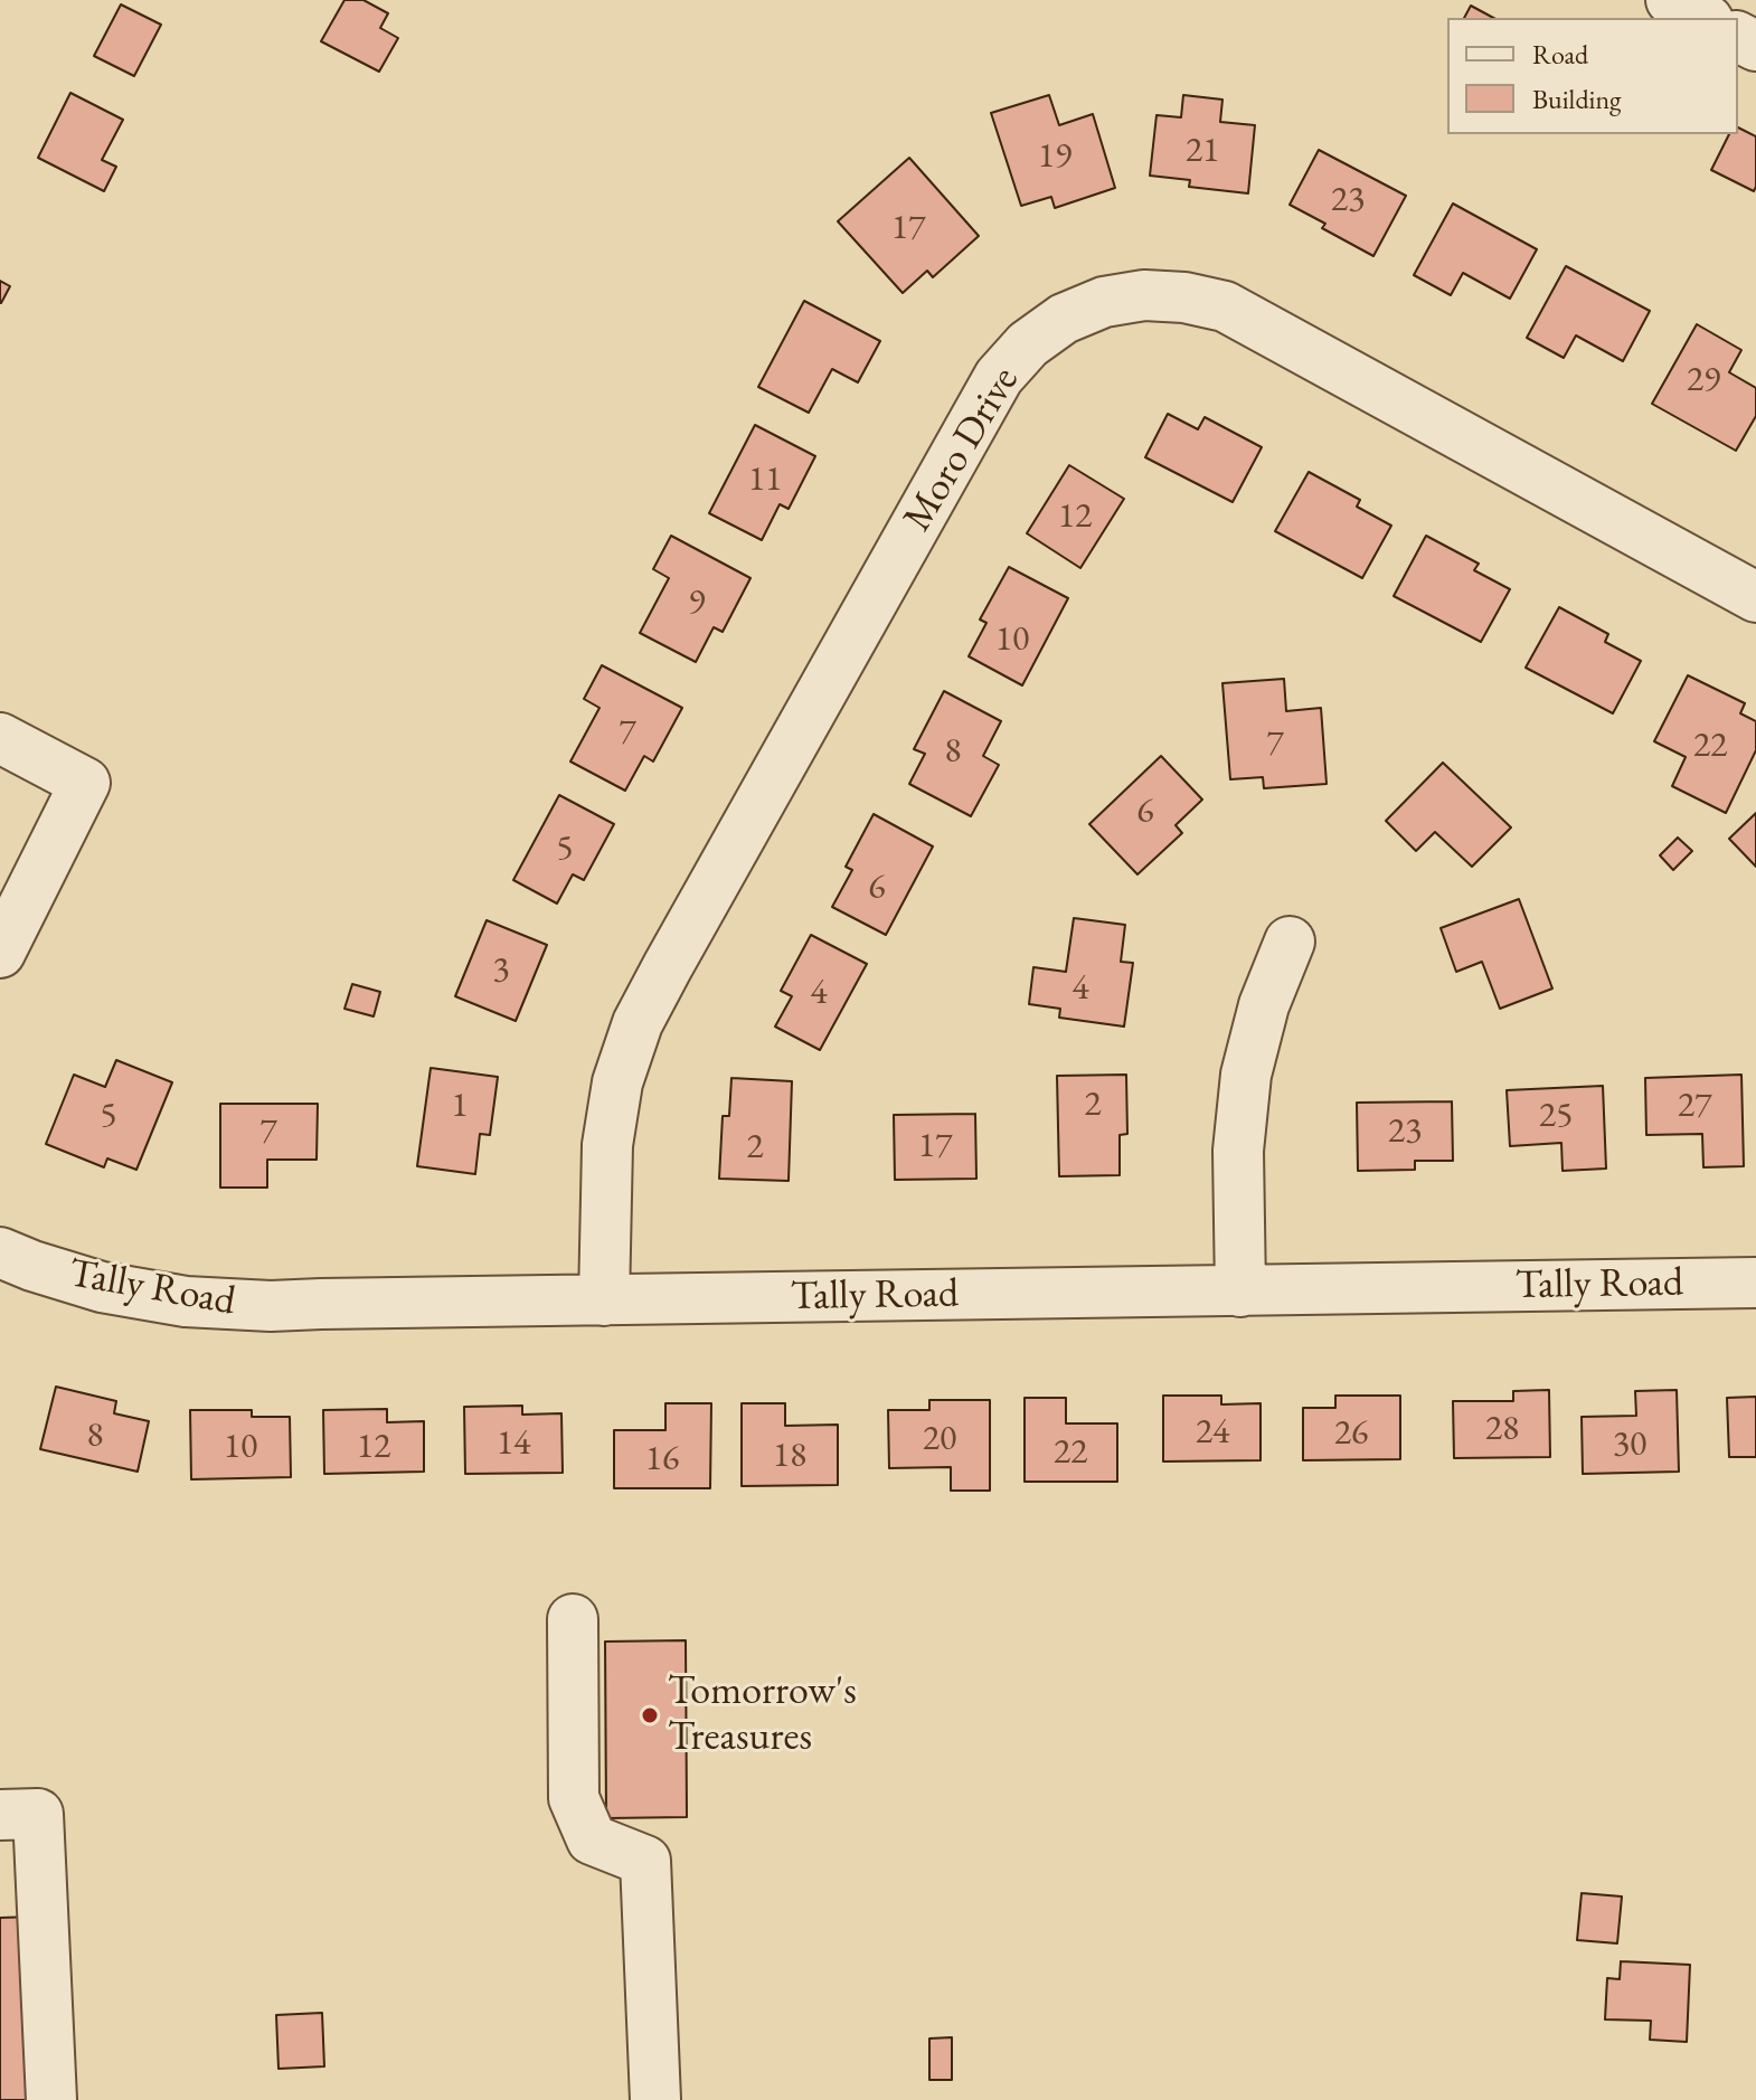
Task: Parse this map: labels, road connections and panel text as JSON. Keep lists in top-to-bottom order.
{
  "streets": {
    "street": ["Moro Drive", "Tally Road"]
  },
  "crossings": [
    ["Moro Drive", "Tally Road"]
  ],
  "places": ["Tomorrow's Treasures"],
  "house_numbers": [
    "21",
    "19",
    "23",
    "17",
    "29",
    "11",
    "12",
    "9",
    "10",
    "7",
    "7",
    "22",
    "8",
    "6",
    "5",
    "6",
    "3",
    "4",
    "4",
    "2",
    "1",
    "27",
    "5",
    "25",
    "7",
    "23",
    "17",
    "2",
    "28",
    "24",
    "26",
    "8",
    "20",
    "14",
    "30",
    "10",
    "12",
    "22",
    "18",
    "16"
  ],
  "legend": ["Road", "Building"]
}
